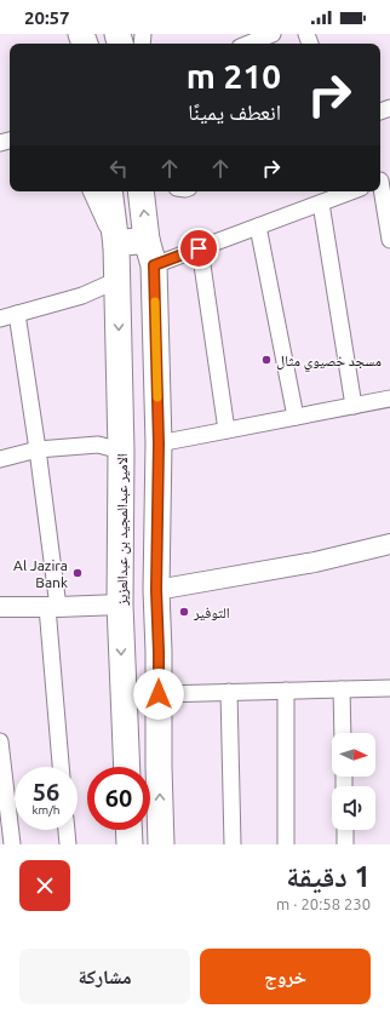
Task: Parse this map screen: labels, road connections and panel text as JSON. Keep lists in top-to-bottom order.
{
  "streets": {
    "main road": ["الامير عبدالمجيد بن عبدالعزيز"]
  },
  "places": ["مسجد خصيوي مثال", "Al Jazira Bank", "التوفير"],
  "north": "right",
  "page": {
    "status": "20:57",
    "turn": ["210 m", "انعطف يمينًا"],
    "speed": "56 km/h",
    "limit": "60",
    "heading": ["1 دقيقة", "230 m · 20:58"],
    "buttons": ["خروج", "مشاركة"]
  }
}
